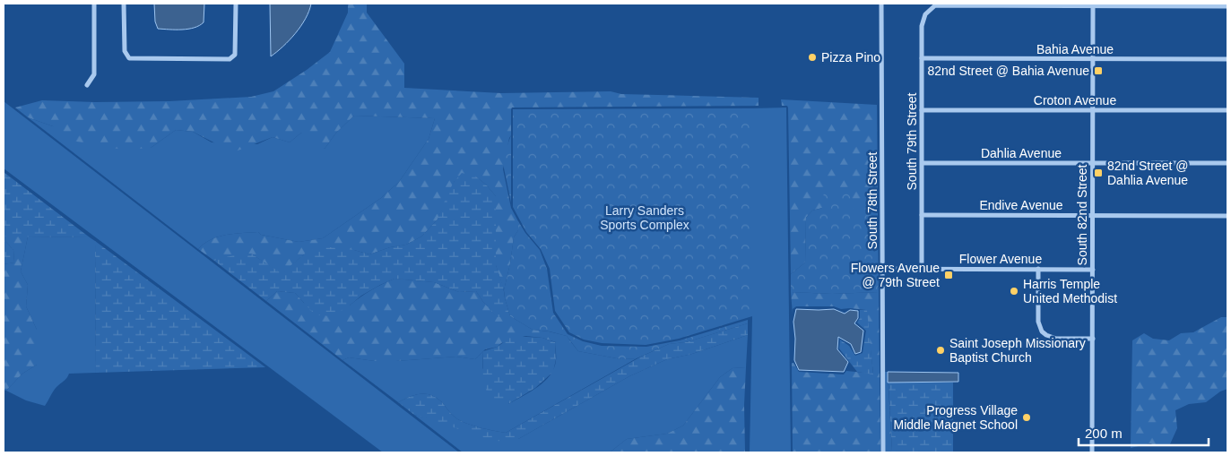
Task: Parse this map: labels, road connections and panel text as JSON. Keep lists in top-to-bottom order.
{
  "streets": {
    "street": [
      "Bahia Avenue",
      "Croton Avenue",
      "South 79th Street",
      "Dahlia Avenue",
      "South 78th Street",
      "Endive Avenue",
      "South 82nd Street",
      "Flower Avenue"
    ]
  },
  "crossings": [
    ["Bahia Avenue", "South 79th Street"],
    ["Bahia Avenue", "South 82nd Street"],
    ["Croton Avenue", "South 79th Street"],
    ["Croton Avenue", "South 82nd Street"],
    ["South 79th Street", "Dahlia Avenue"],
    ["South 79th Street", "Endive Avenue"],
    ["South 79th Street", "South 82nd Street"],
    ["South 79th Street", "Flower Avenue"],
    ["Dahlia Avenue", "South 82nd Street"],
    ["South 78th Street", "Flower Avenue"],
    ["Endive Avenue", "South 82nd Street"],
    ["South 82nd Street", "Flower Avenue"]
  ],
  "parks": ["Larry Sanders Sports Complex"],
  "places": {
    "other": [
      "Pizza Pino",
      "Harris Temple United Methodist",
      "Saint Joseph Missionary Baptist Church",
      "Progress Village Middle Magnet School"
    ],
    "transit": ["82nd Street @ Bahia Avenue", "82nd Street @ Dahlia Avenue", "Flowers Avenue @ 79th Street"]
  },
  "scale_bar": "200 m"
}
